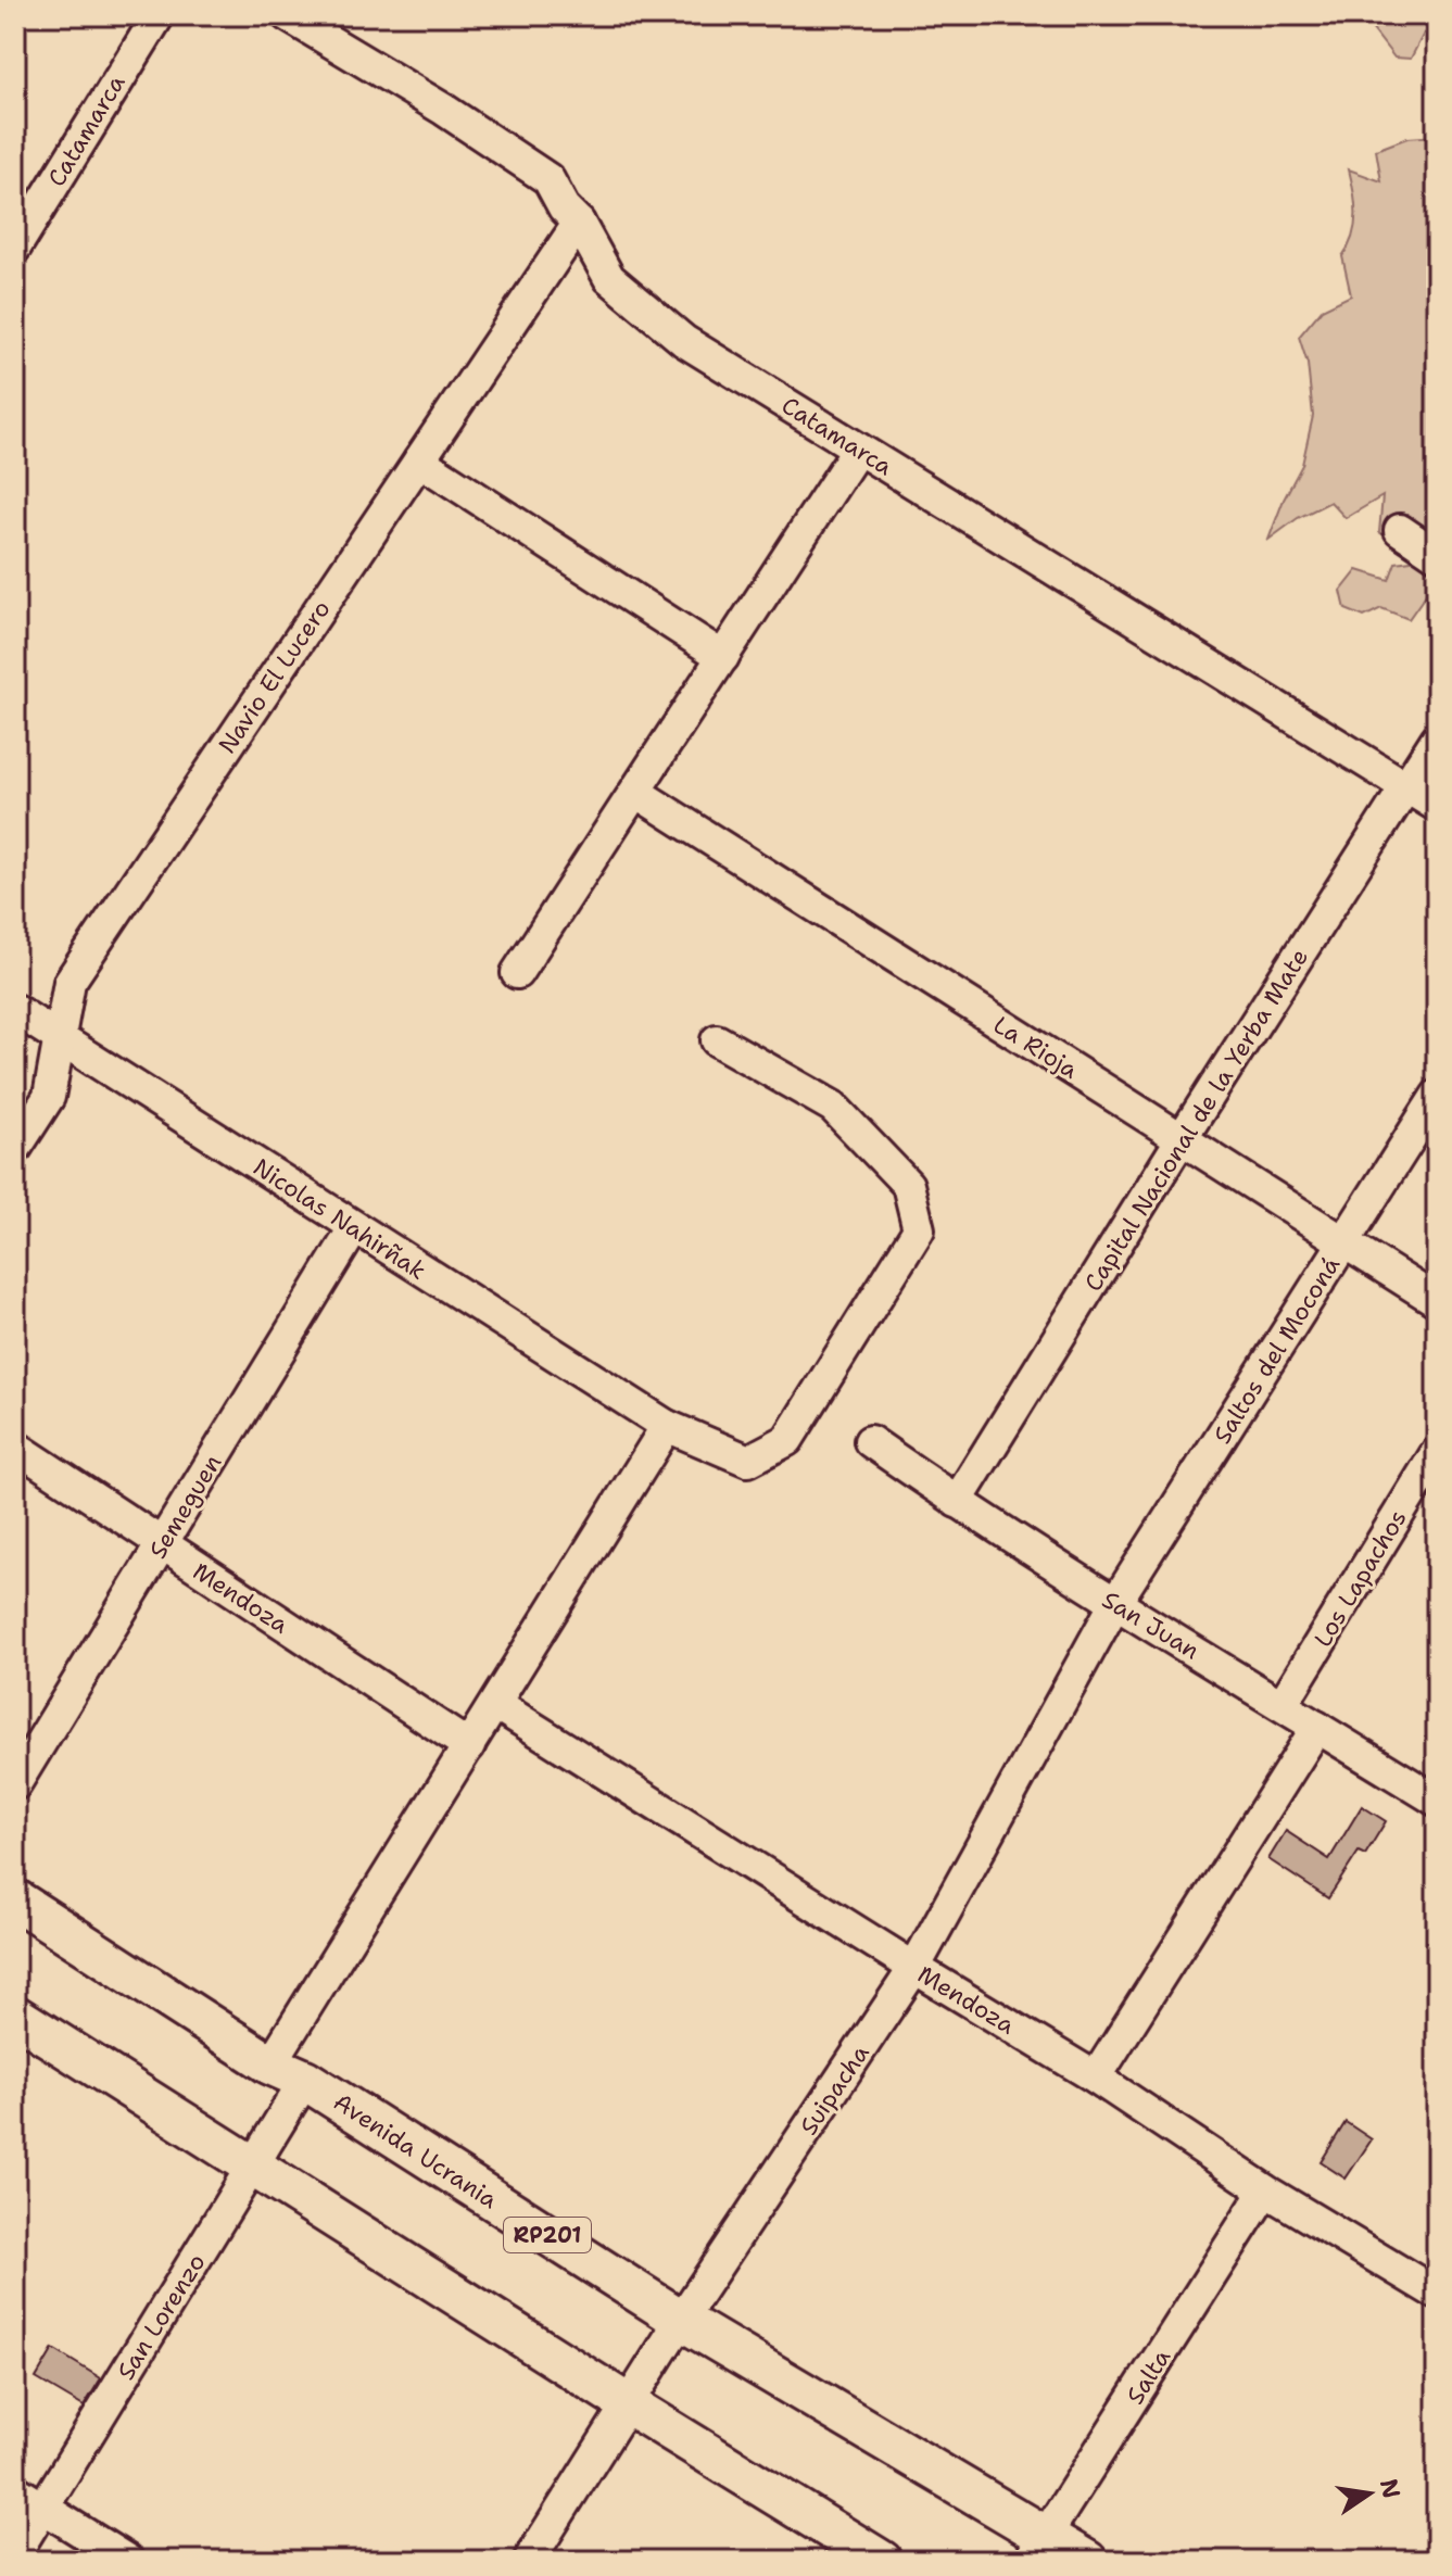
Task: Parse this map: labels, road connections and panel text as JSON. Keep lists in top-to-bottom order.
{
  "streets": {
    "main road": ["Avenida Ucrania", "RP201"],
    "street": [
      "Catamarca",
      "Navio El Lucero",
      "La Rioja",
      "Capital Nacional de la Yerba Mate",
      "Nicolas Nahirñak",
      "Saltos del Moconá",
      "Semeguen",
      "Los Lapachos",
      "Mendoza",
      "San Juan",
      "Suipacha",
      "San Lorenzo",
      "Salta"
    ]
  },
  "crossings": [
    ["Catamarca", "Navio El Lucero"],
    ["Catamarca", "Capital Nacional de la Yerba Mate"],
    ["Navio El Lucero", "Nicolas Nahirñak"],
    ["La Rioja", "Capital Nacional de la Yerba Mate"],
    ["La Rioja", "Saltos del Moconá"],
    ["Capital Nacional de la Yerba Mate", "San Juan"],
    ["Nicolas Nahirñak", "Semeguen"],
    ["Nicolas Nahirñak", "San Lorenzo"],
    ["Saltos del Moconá", "San Juan"],
    ["Saltos del Moconá", "Suipacha"],
    ["Semeguen", "Mendoza"],
    ["Los Lapachos", "San Juan"],
    ["Mendoza", "Suipacha"],
    ["Mendoza", "San Lorenzo"],
    ["Mendoza", "Salta"],
    ["San Juan", "Suipacha"],
    ["Suipacha", "Avenida Ucrania"],
    ["Avenida Ucrania", "San Lorenzo"],
    ["Avenida Ucrania", "Salta"]
  ],
  "north": "right"
}
